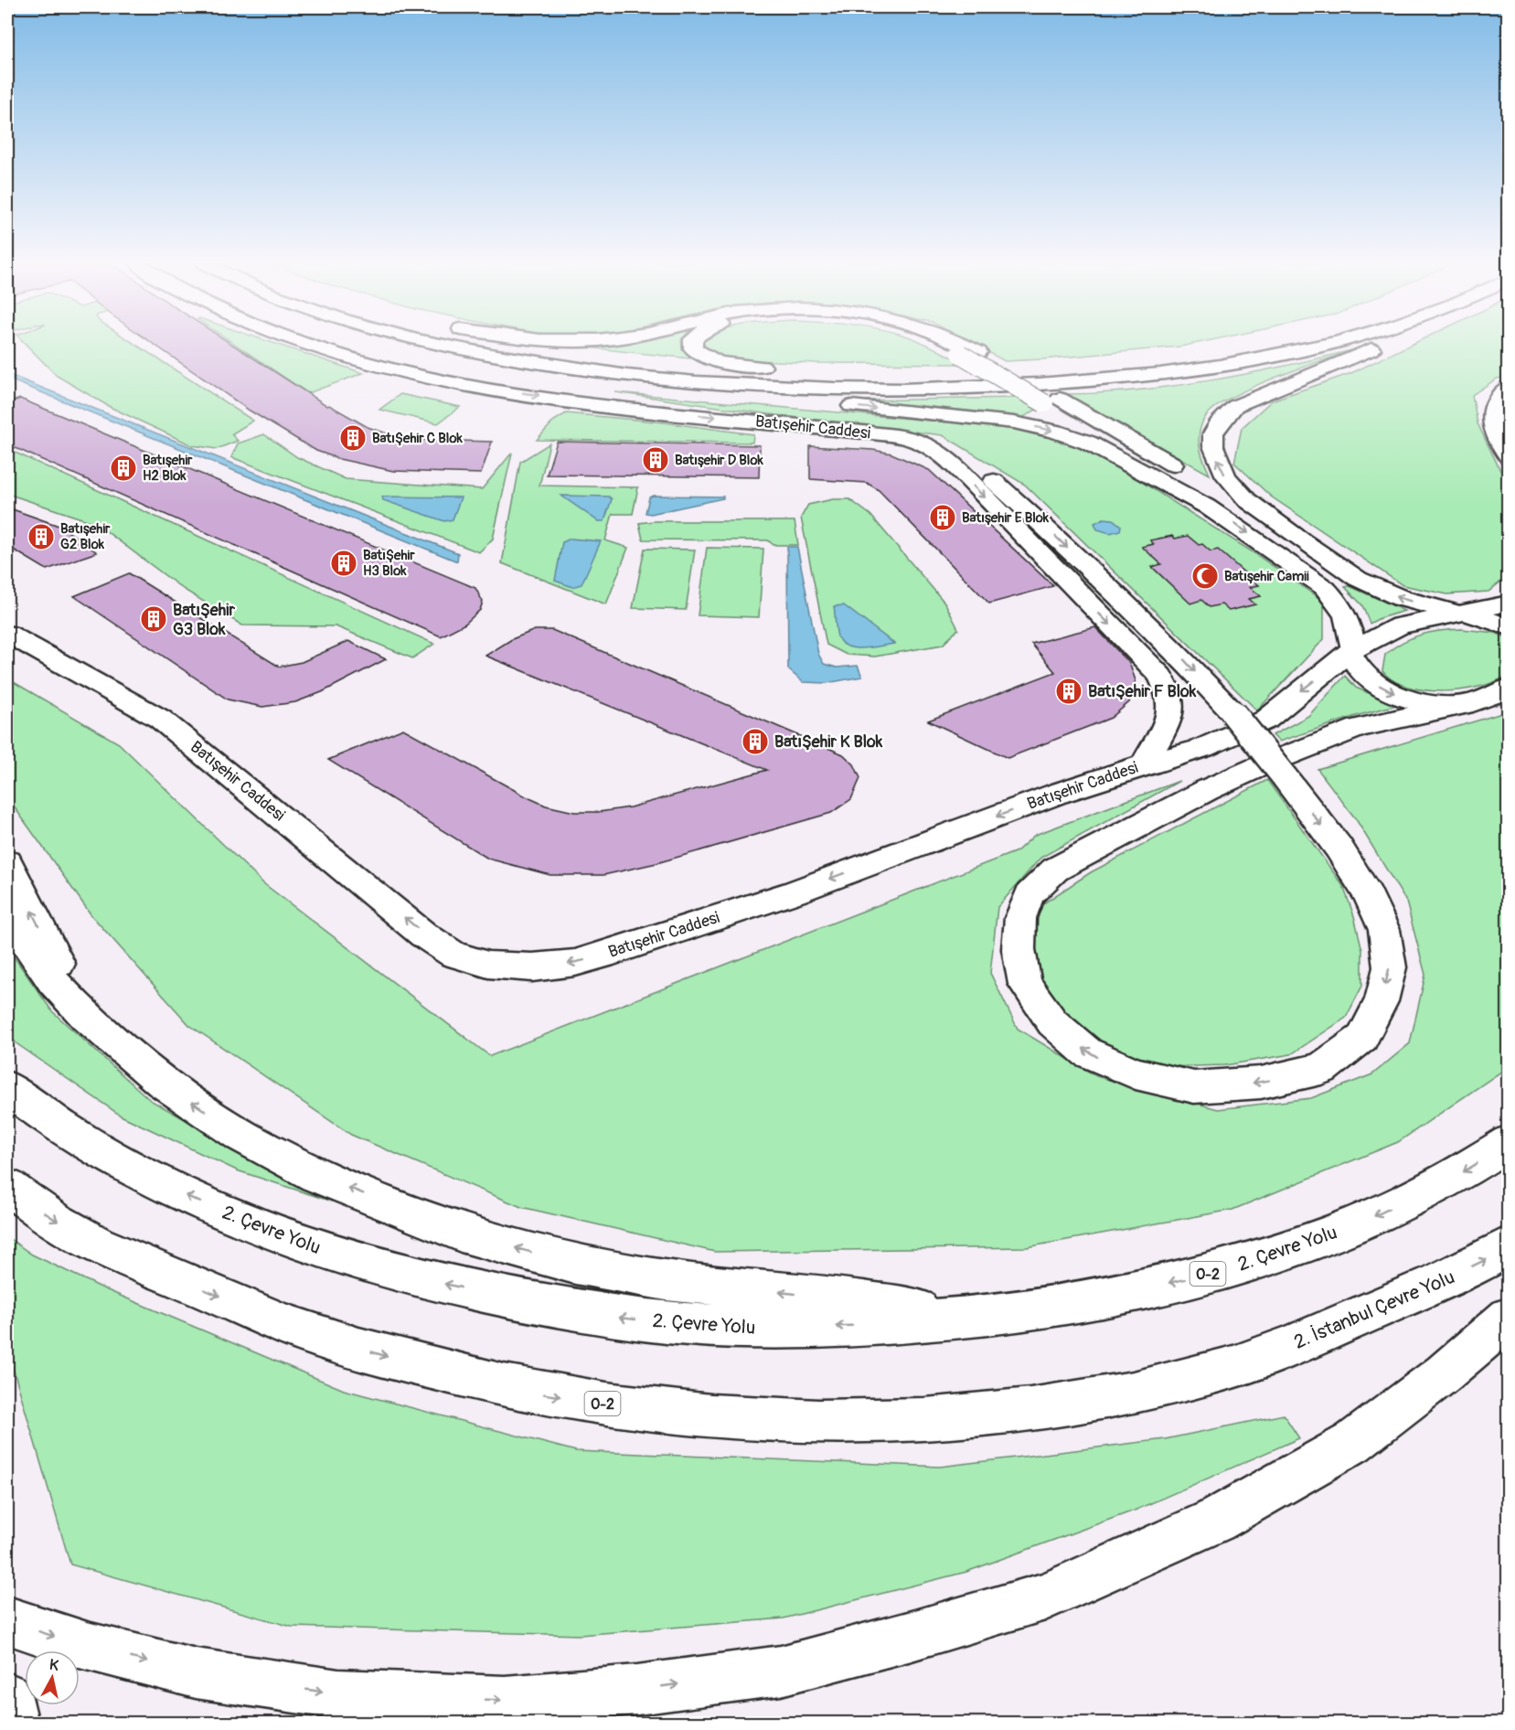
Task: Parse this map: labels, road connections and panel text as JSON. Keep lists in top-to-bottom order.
{
  "streets": {
    "main road": [
      "Batışehir Caddesi",
      "2. Çevre Yolu",
      "O-2",
      "2. İstanbul Çevre Yolu"
    ]
  },
  "places": {
    "building": [
      "BatıŞehir C Blok",
      "Batışehir D Blok",
      "Batışehir H2 Blok",
      "Batışehir E Blok",
      "Batışehir G2 Blok",
      "BatıŞehir H3 Blok",
      "BatıŞehir G3 Blok",
      "BatıŞehir F Blok",
      "BatıŞehir K Blok"
    ],
    "mosque": ["Batışehir Camii"]
  },
  "north": "top"
}
